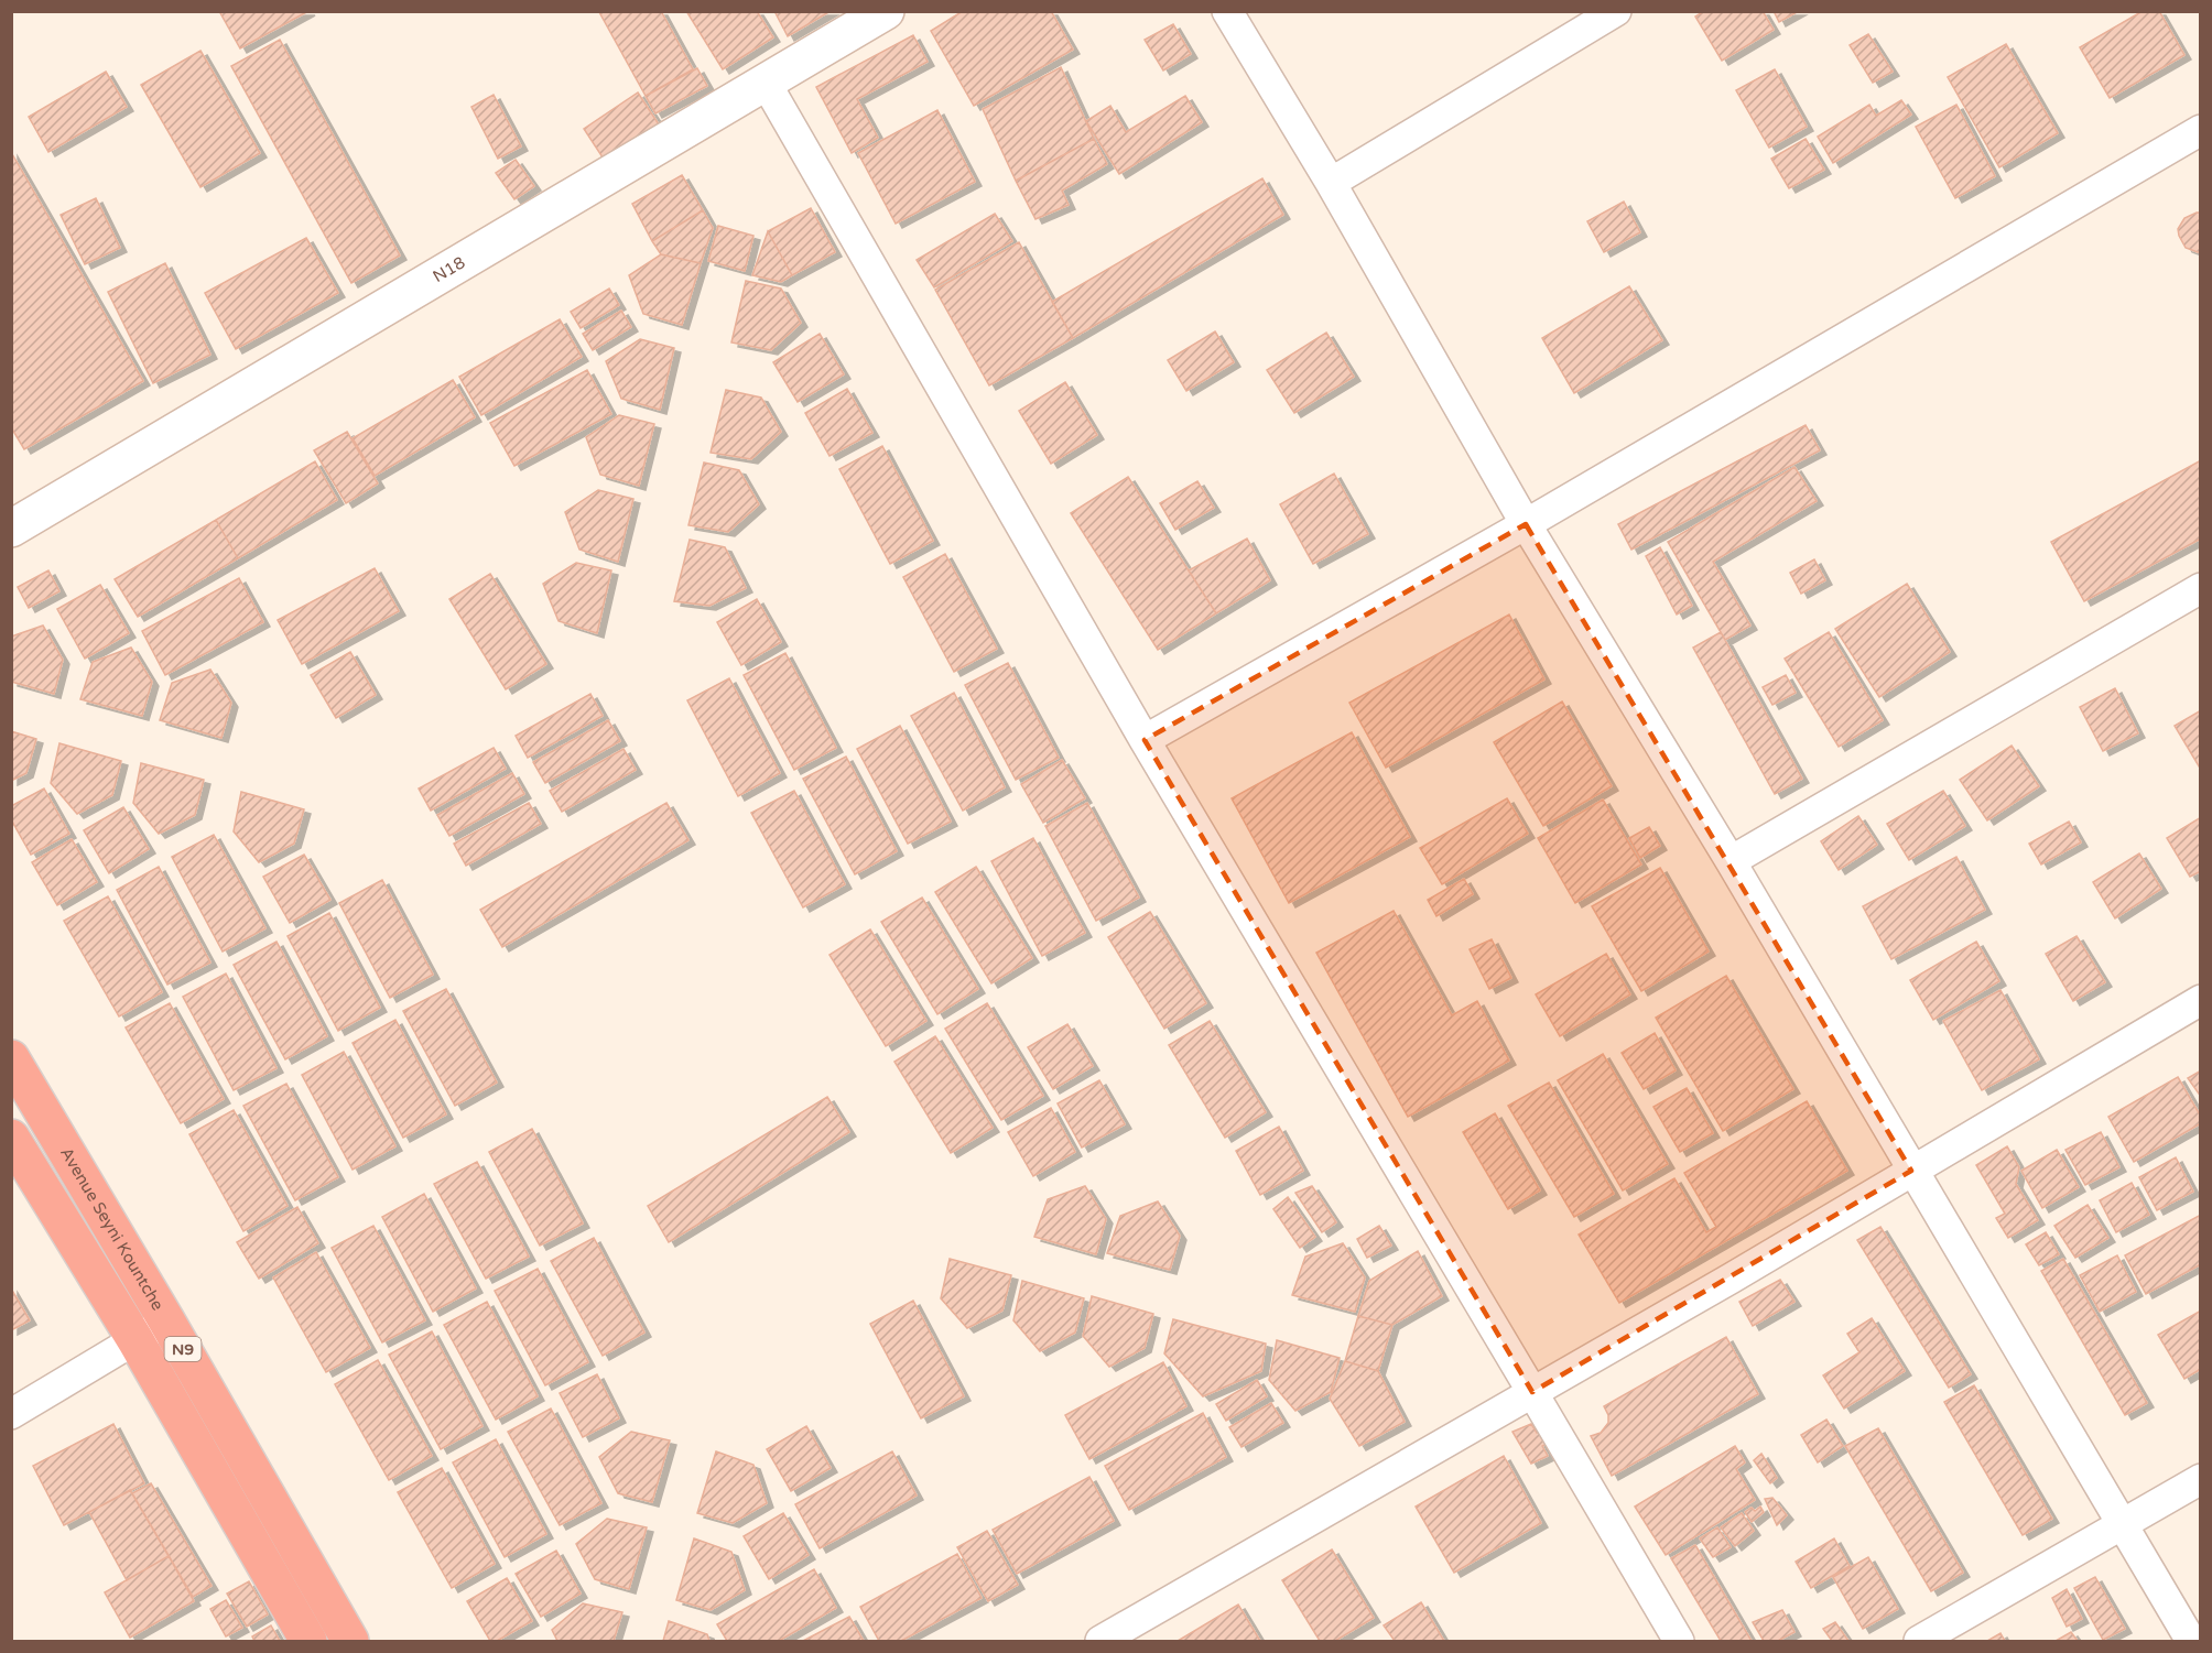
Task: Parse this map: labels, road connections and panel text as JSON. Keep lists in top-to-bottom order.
{
  "streets": {
    "highway": ["Avenue Seyni Kountche", "N9"],
    "main road": ["N18"]
  }
}
